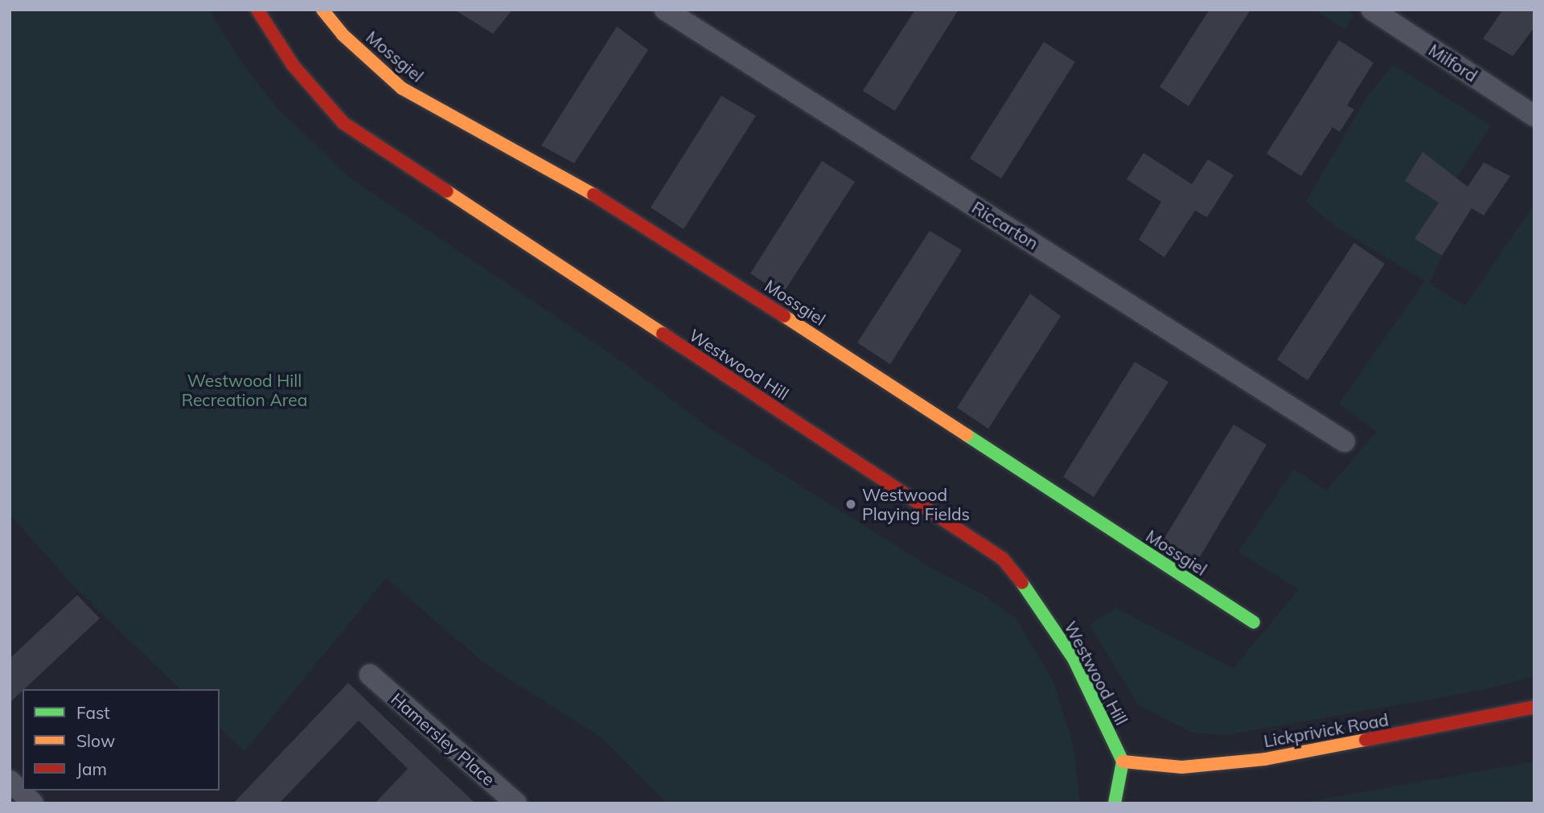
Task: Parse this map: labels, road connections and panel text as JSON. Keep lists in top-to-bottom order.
{
  "streets": {
    "street": [
      "Mossgiel",
      "Milford",
      "Riccarton",
      "Westwood Hill",
      "Lickprivick Road",
      "Hamersley Place"
    ]
  },
  "crossings": [
    ["Westwood Hill", "Lickprivick Road"]
  ],
  "parks": ["Westwood Hill Recreation Area"],
  "places": ["Westwood Playing Fields"],
  "legend": ["Fast", "Slow", "Jam"]
}
